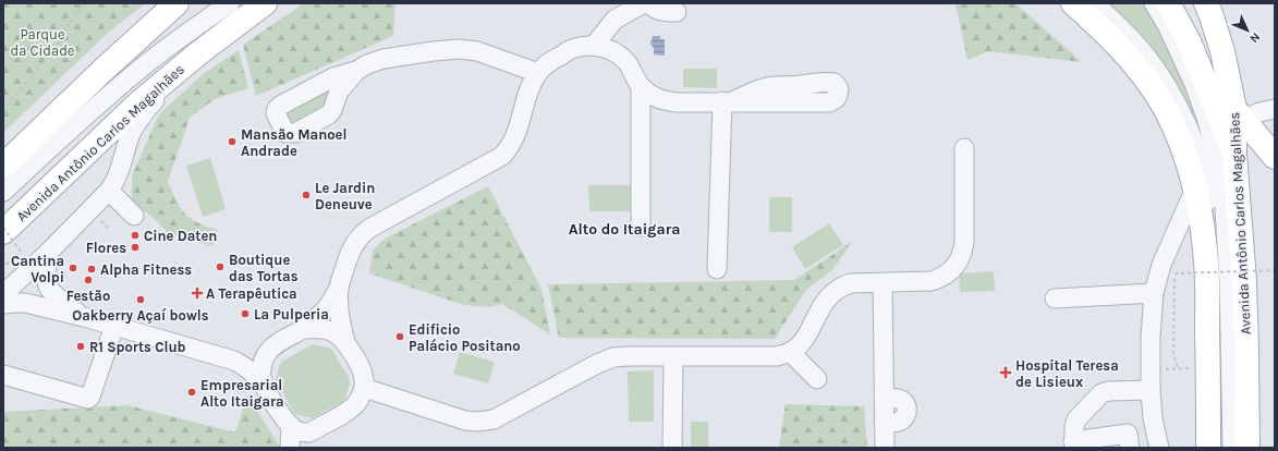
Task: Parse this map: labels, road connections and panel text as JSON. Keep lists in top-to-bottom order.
{
  "streets": {
    "main road": ["Avenida Antônio Carlos Magalhães"]
  },
  "districts": ["Alto do Itaigara"],
  "parks": ["Parque da Cidade"],
  "places": {
    "other": [
      "Mansão Manoel Andrade",
      "Le Jardin Deneuve",
      "Cine Daten",
      "Flores",
      "Boutique das Tortas",
      "Cantina Volpi",
      "Alpha Fitness",
      "Festão",
      "Oakberry Açaí bowls",
      "La Pulperia",
      "Edificio Palácio Positano",
      "R1 Sports Club",
      "Empresarial Alto Itaigara"
    ],
    "health": ["A Terapêutica", "Hospital Teresa de Lisieux"]
  },
  "north": "bottom right"
}
